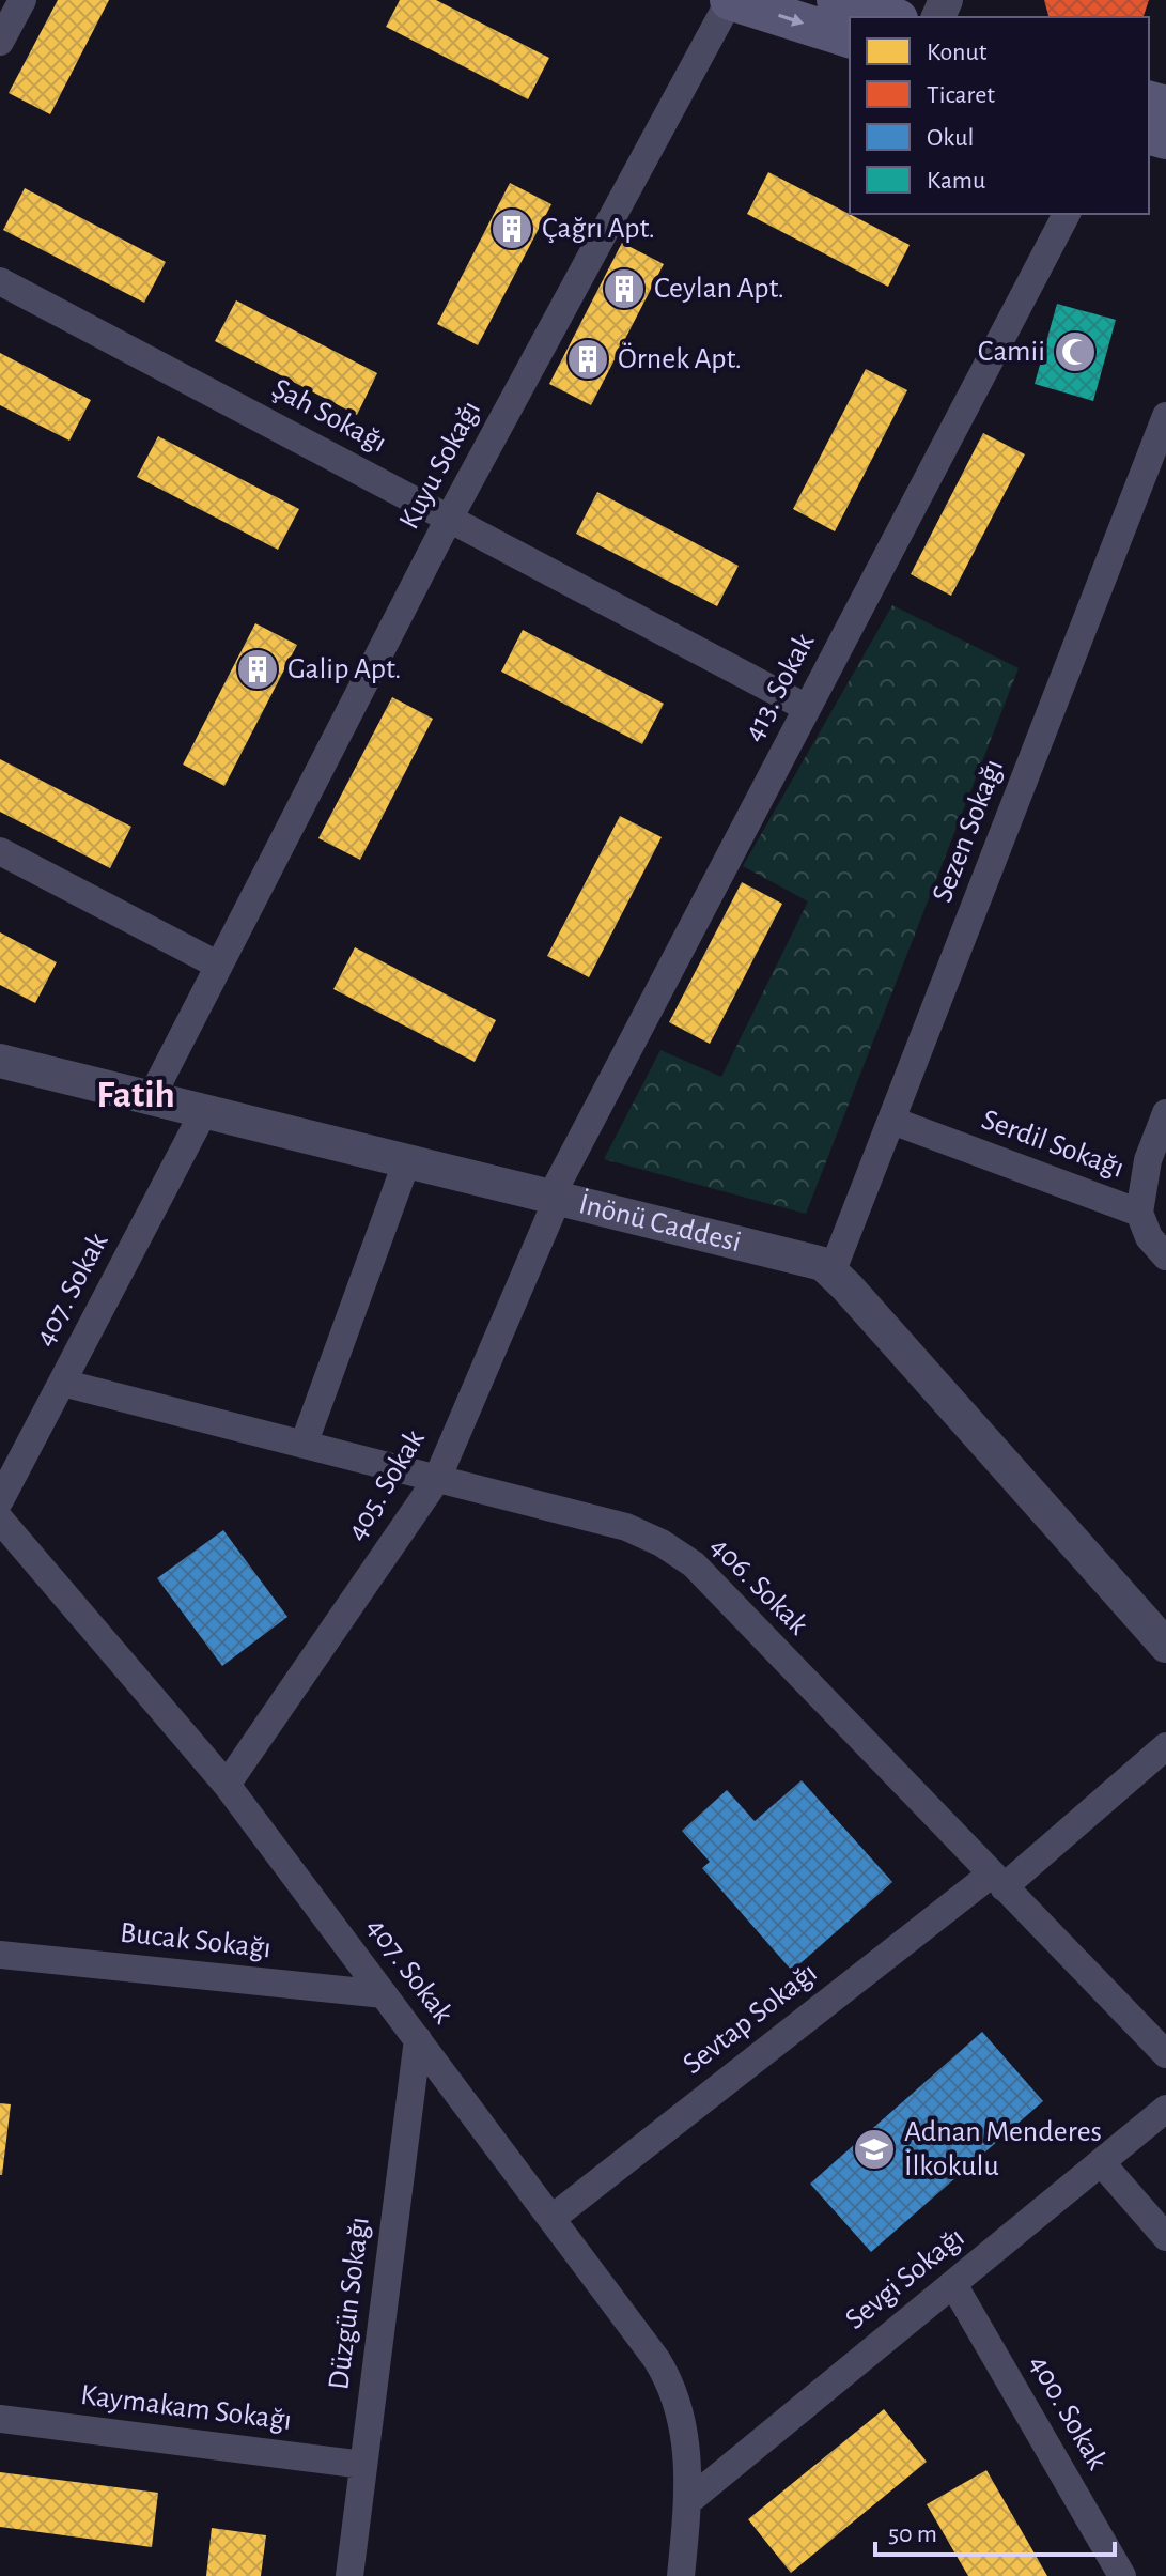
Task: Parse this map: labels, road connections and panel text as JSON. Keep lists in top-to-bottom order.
{
  "streets": {
    "street": [
      "Şah Sokağı",
      "Kuyu Sokağı",
      "413. Sokak",
      "Sezen Sokağı",
      "Serdil Sokağı",
      "İnönü Caddesi",
      "407. Sokak",
      "405. Sokak",
      "406. Sokak",
      "Bucak Sokağı",
      "Sevtap Sokağı",
      "Sevgi Sokağı",
      "Düzgün Sokağı",
      "Kaymakam Sokağı",
      "400. Sokak"
    ]
  },
  "crossings": [
    ["Şah Sokağı", "Kuyu Sokağı"],
    ["Şah Sokağı", "413. Sokak"],
    ["Kuyu Sokağı", "İnönü Caddesi"],
    ["413. Sokak", "İnönü Caddesi"],
    ["413. Sokak", "405. Sokak"],
    ["Sezen Sokağı", "Serdil Sokağı"],
    ["Sezen Sokağı", "İnönü Caddesi"],
    ["İnönü Caddesi", "407. Sokak"],
    ["İnönü Caddesi", "405. Sokak"],
    ["407. Sokak", "405. Sokak"],
    ["407. Sokak", "406. Sokak"],
    ["407. Sokak", "Bucak Sokağı"],
    ["407. Sokak", "Sevtap Sokağı"],
    ["407. Sokak", "Sevgi Sokağı"],
    ["407. Sokak", "Düzgün Sokağı"],
    ["405. Sokak", "406. Sokak"],
    ["406. Sokak", "Sevtap Sokağı"],
    ["Sevgi Sokağı", "400. Sokak"],
    ["Düzgün Sokağı", "Kaymakam Sokağı"]
  ],
  "districts": ["Fatih"],
  "places": {
    "building": [
      "Çağrı Apt.",
      "Ceylan Apt.",
      "Örnek Apt.",
      "Galip Apt."
    ],
    "mosque": ["Camii"],
    "school or university": ["Adnan Menderes İlkokulu"]
  },
  "legend": [
    "Konut",
    "Ticaret",
    "Okul",
    "Kamu"
  ],
  "scale_bar": "50 m"
}
